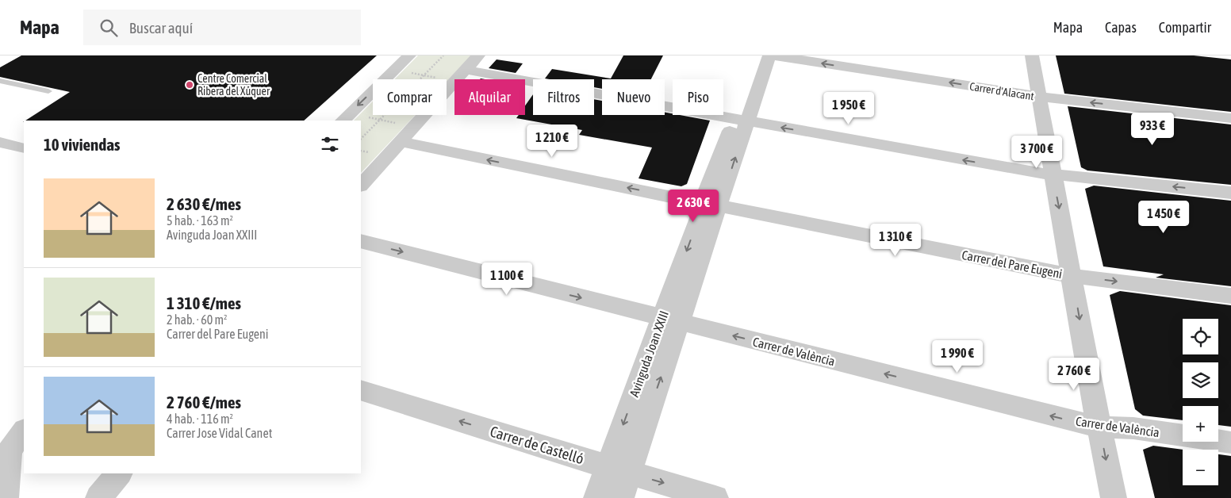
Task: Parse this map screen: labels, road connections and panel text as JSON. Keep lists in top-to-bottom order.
{
  "streets": {
    "street": [
      "Carrer d'Alacant",
      "Carrer del Pare Eugeni",
      "Carrer de València",
      "Avinguda Joan XXIII",
      "Carrer de Castelló"
    ]
  },
  "crossings": [
    ["Carrer del Pare Eugeni", "Avinguda Joan XXIII"],
    ["Carrer de València", "Avinguda Joan XXIII"],
    ["Avinguda Joan XXIII", "Carrer de Castelló"]
  ],
  "places": ["Centre Comercial Ribera del Xúquer"],
  "page": {
    "header": "Mapa",
    "search": "Buscar aquí",
    "nav": ["Mapa", "Capas", "Compartir"],
    "chip": [
      "Comprar",
      "Alquilar",
      "Filtros",
      "Nuevo",
      "Piso"
    ],
    "price": [
      "1 950 €",
      "933 €",
      "1 210 €",
      "3 700 €",
      "2 630 €",
      "1 450 €",
      "1 310 €",
      "1 100 €",
      "1 990 €",
      "2 760 €"
    ],
    "heading": "10 viviendas",
    "list": [
      {
        "name": "2 630 €/mes",
        "note": "5 hab. · 163 m² · Avinguda Joan XXIII"
      },
      {
        "name": "1 310 €/mes",
        "note": "2 hab. · 60 m² · Carrer del Pare Eugeni"
      },
      {
        "name": "2 760 €/mes",
        "note": "4 hab. · 116 m² · Carrer Jose Vidal Canet"
      }
    ],
    "map_buttons": ["+", "−"]
  }
}
